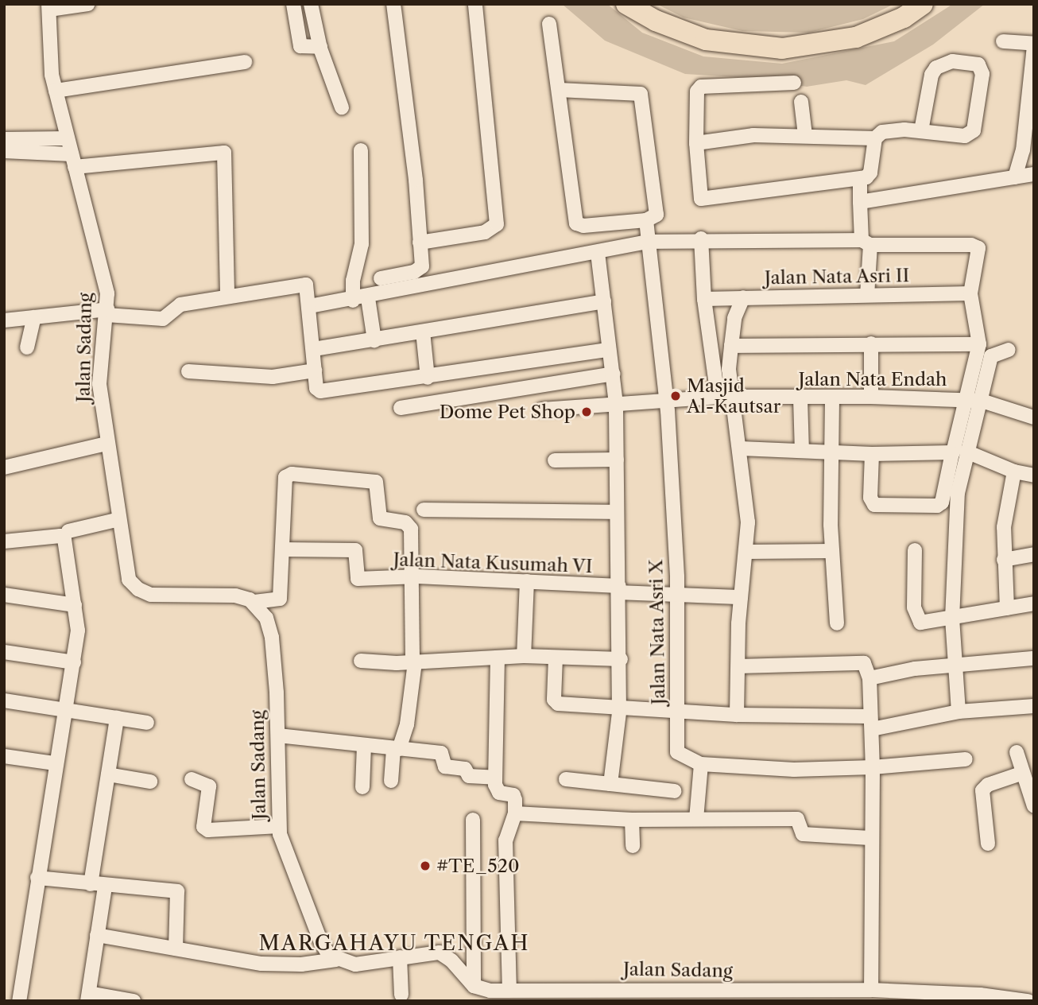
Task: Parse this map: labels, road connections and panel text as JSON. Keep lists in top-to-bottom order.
{
  "streets": {
    "street": [
      "Jalan Nata Asri II",
      "Jalan Sadang",
      "Jalan Nata Endah",
      "Jalan Nata Kusumah VI",
      "Jalan Nata Asri X"
    ]
  },
  "crossings": [
    ["Jalan Nata Endah", "Jalan Nata Asri X"],
    ["Jalan Nata Kusumah VI", "Jalan Nata Asri X"]
  ],
  "districts": ["MARGAHAYU TENGAH"],
  "places": ["Masjid Al-Kautsar", "Dome Pet Shop", "#TE_520"]
}
